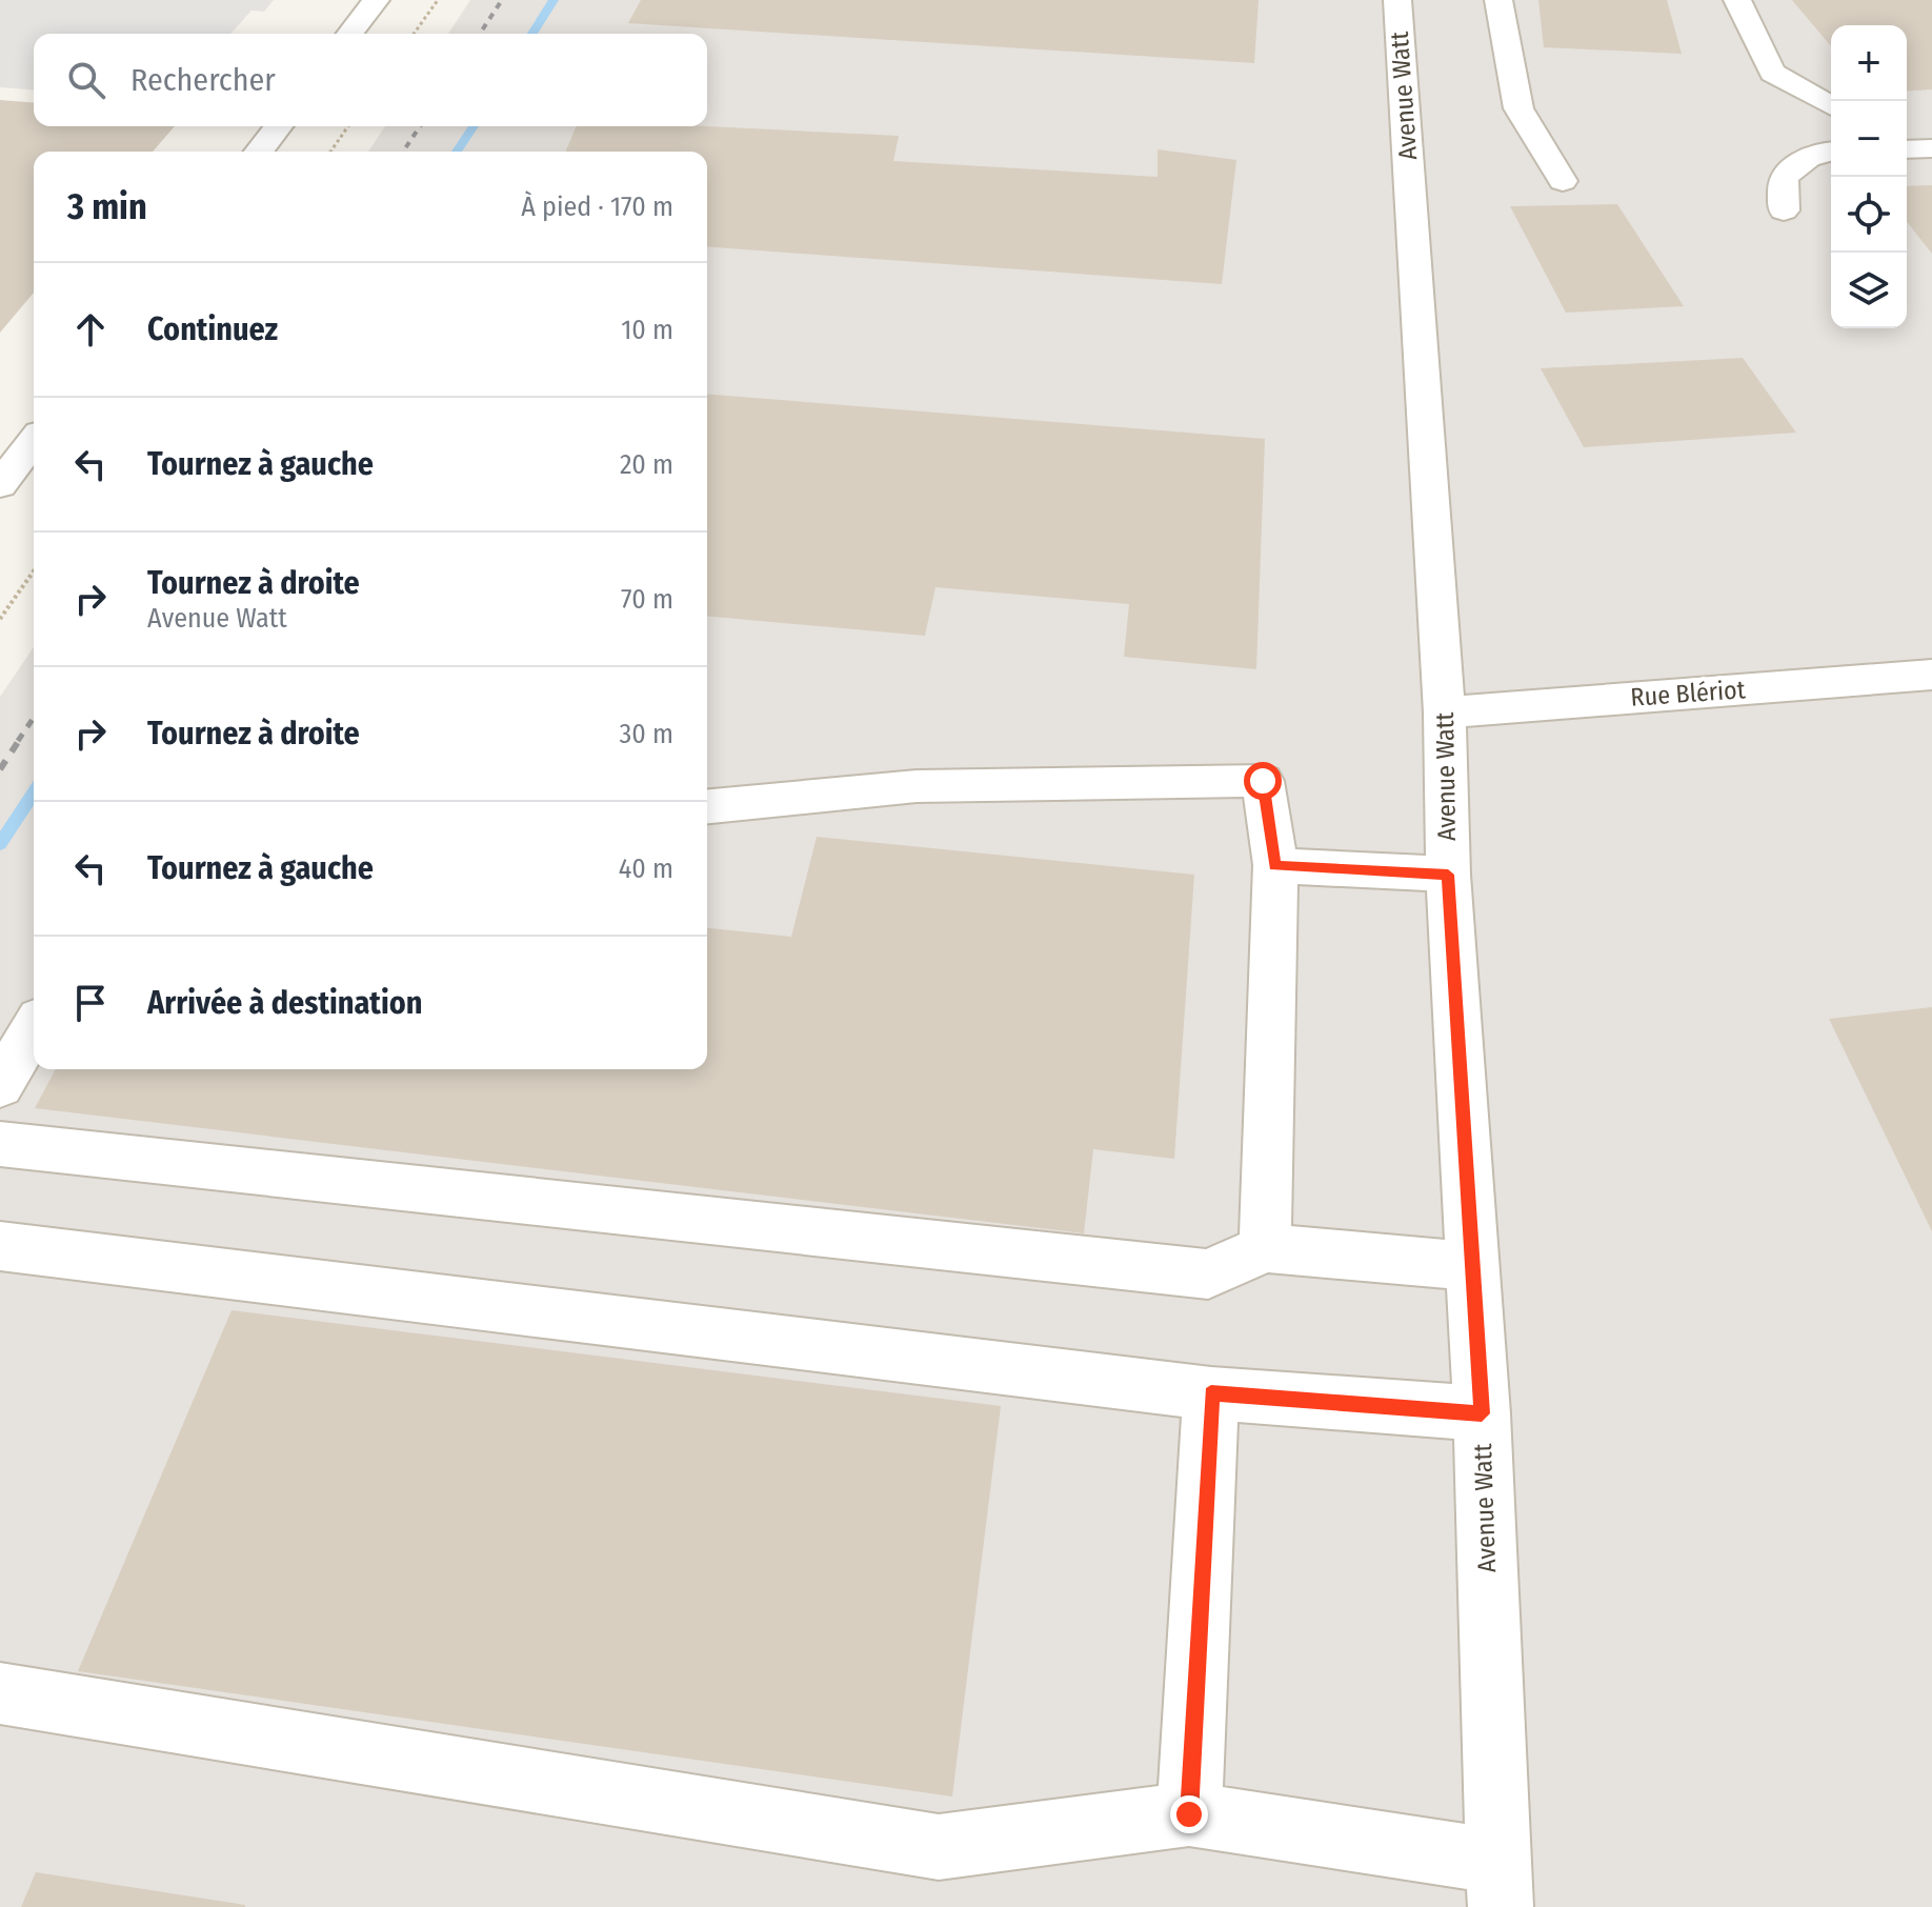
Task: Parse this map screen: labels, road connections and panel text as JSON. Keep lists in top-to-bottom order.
{
  "streets": {
    "street": ["Avenue Watt", "Rue Blériot"]
  },
  "crossings": [
    ["Avenue Watt", "Rue Blériot"]
  ],
  "page": {
    "map_buttons": ["+", "−"],
    "search": "Rechercher",
    "heading": ["3 min", "À pied · 170 m"],
    "list": [
      ["Continuez", "10 m"],
      ["Tournez à gauche", "20 m"],
      ["Tournez à droite", "Avenue Watt", "70 m"],
      ["Tournez à droite", "30 m"],
      ["Tournez à gauche", "40 m"],
      "Arrivée à destination"
    ]
  }
}
